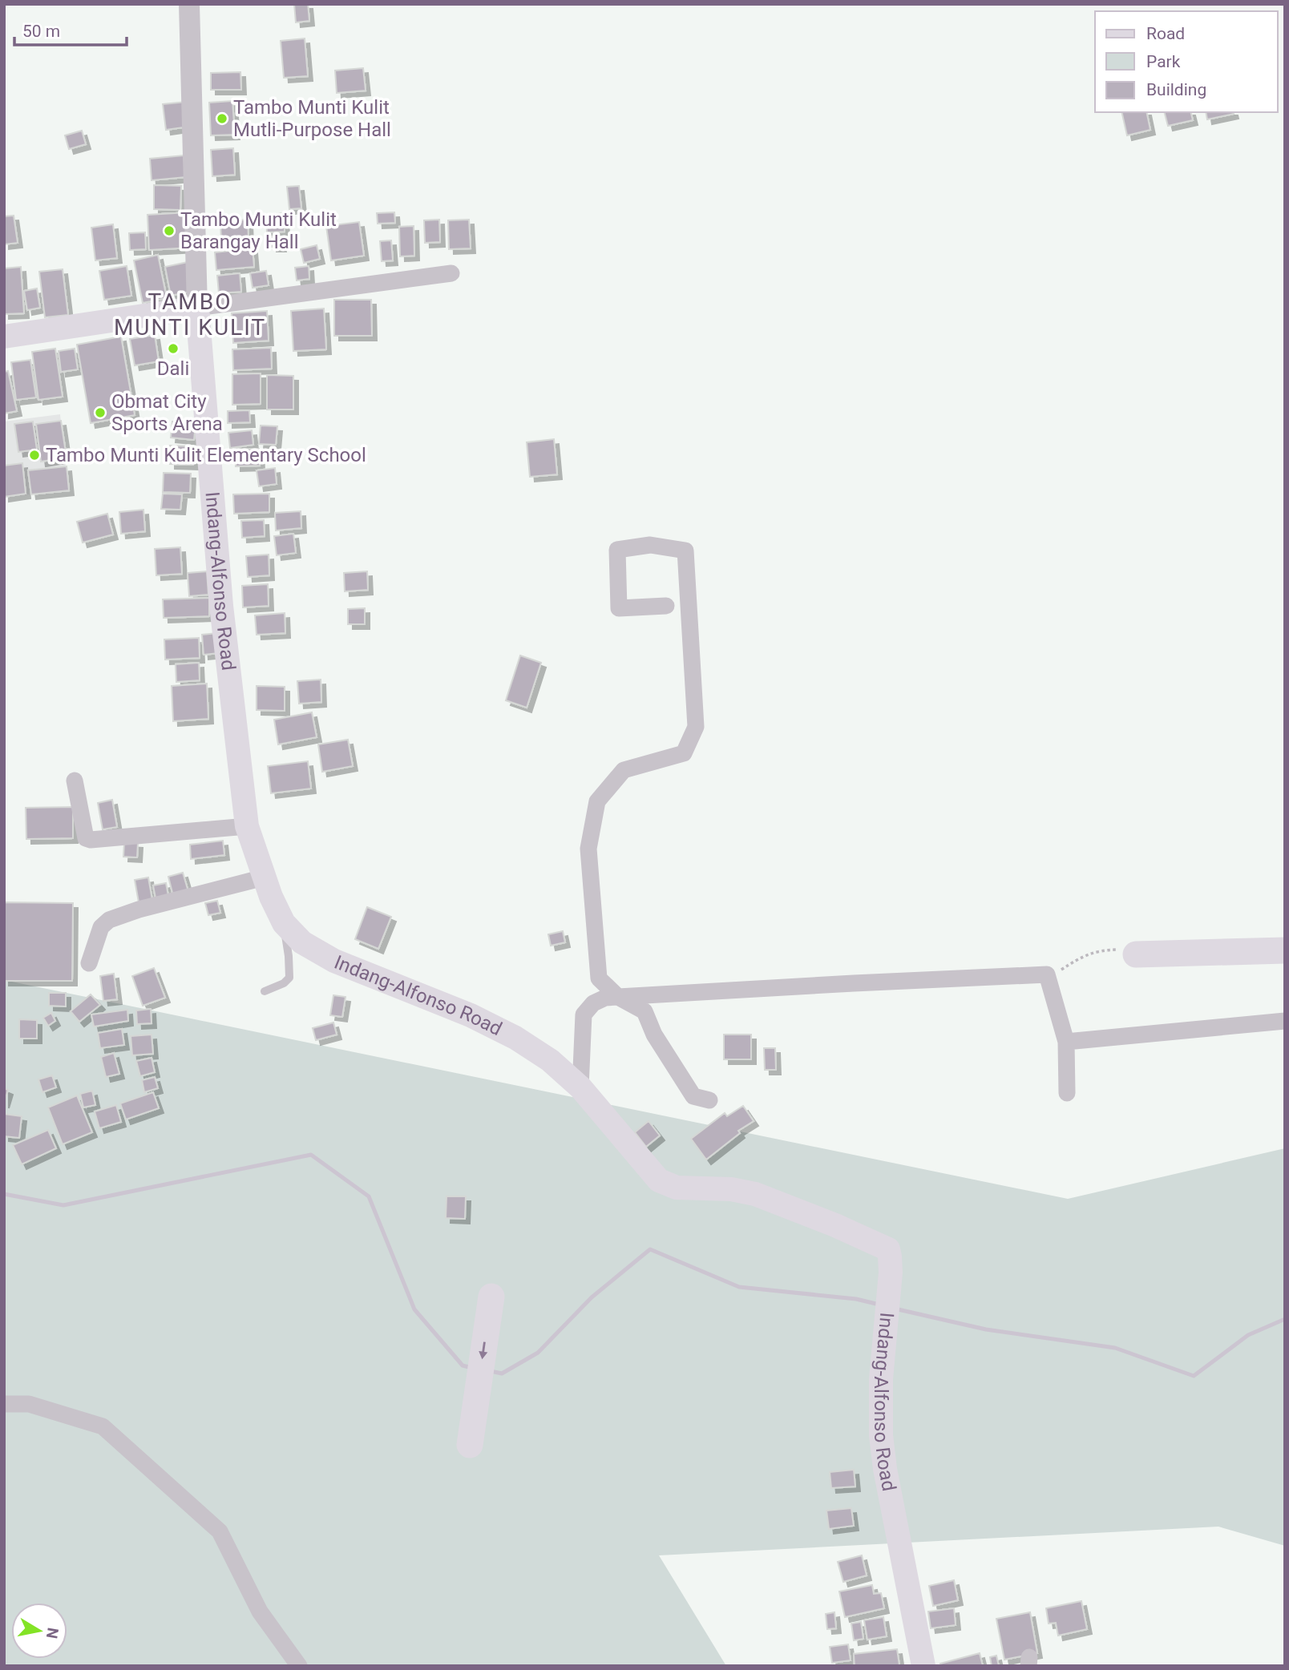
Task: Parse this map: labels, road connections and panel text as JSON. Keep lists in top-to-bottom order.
{
  "streets": {
    "main road": ["Indang-Alfonso Road"]
  },
  "districts": ["TAMBO MUNTI KULIT"],
  "places": [
    "Tambo Munti Kulit Mutli-Purpose Hall",
    "Tambo Munti Kulit Barangay Hall",
    "Dali",
    "Obmat City Sports Arena",
    "Tambo Munti Kulit Elementary School"
  ],
  "legend": ["Road", "Park", "Building"],
  "scale_bar": "50 m",
  "north": "right"
}
